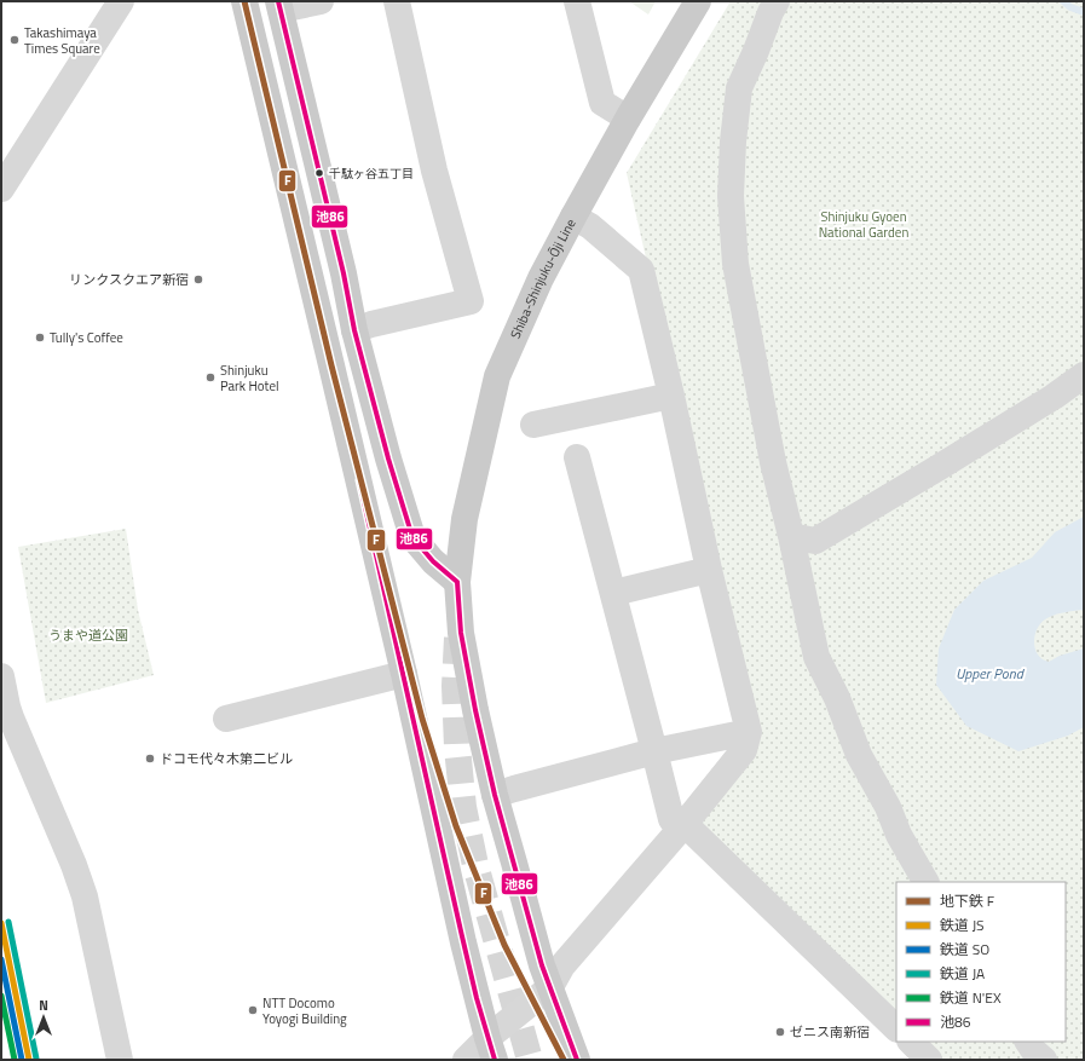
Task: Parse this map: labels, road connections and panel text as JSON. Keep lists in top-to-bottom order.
{
  "streets": {
    "main road": ["Shiba-Shinjuku-Ōji Line"]
  },
  "water": ["Upper Pond"],
  "parks": ["Shinjuku Gyoen National Garden", "うまや道公園"],
  "places": [
    "Takashimaya Times Square",
    "千駄ヶ谷五丁目",
    "リンクスクエア新宿",
    "Tully's Coffee",
    "Shinjuku Park Hotel",
    "ドコモ代々木第二ビル",
    "NTT Docomo Yoyogi Building",
    "ゼニス南新宿"
  ],
  "lines": [
    "metro line F",
    "transit line 池86",
    "rail line JA",
    "rail line JS",
    "rail line SO",
    "rail line N'EX"
  ],
  "legend": [
    "地下鉄 F",
    "鉄道 JS",
    "鉄道 SO",
    "鉄道 JA",
    "鉄道 N'EX",
    "池86"
  ],
  "north": "top"
}
